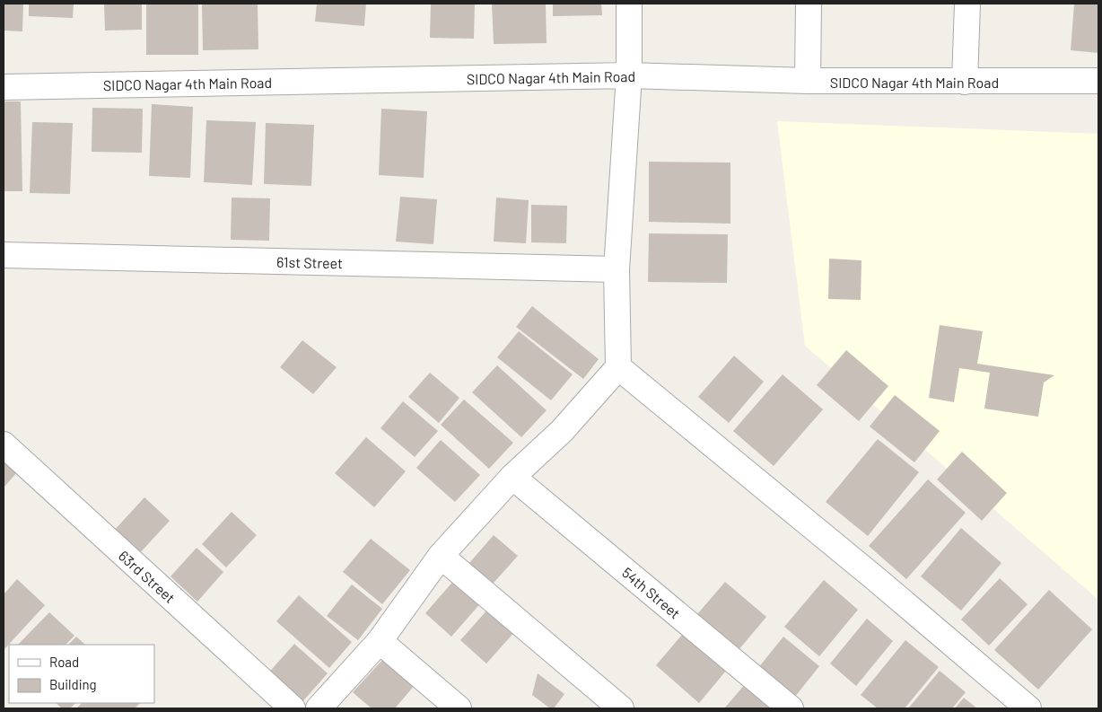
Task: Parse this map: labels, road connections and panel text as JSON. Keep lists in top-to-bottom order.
{
  "streets": {
    "street": [
      "SIDCO Nagar 4th Main Road",
      "61st Street",
      "63rd Street",
      "54th Street"
    ]
  },
  "legend": ["Road", "Building"]
}
